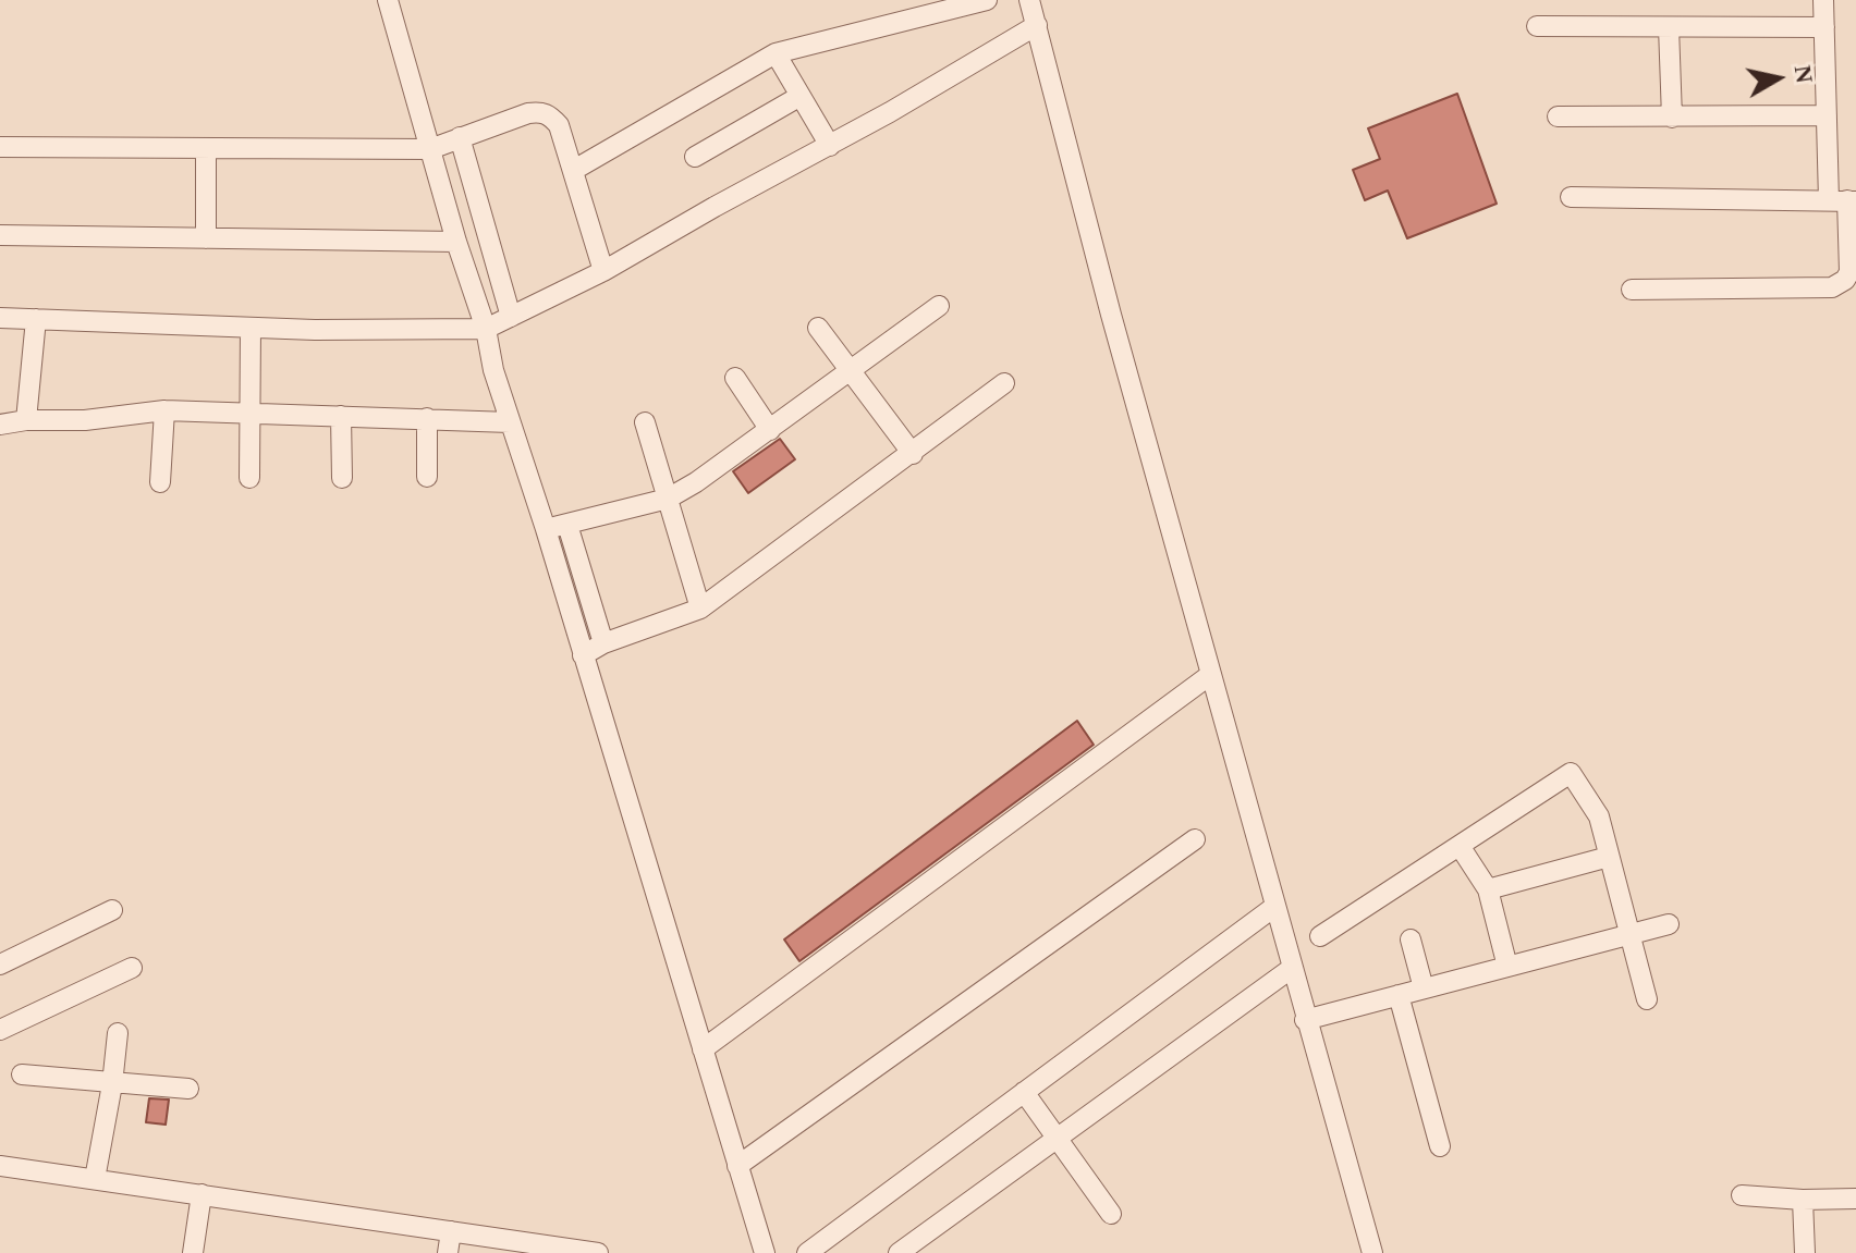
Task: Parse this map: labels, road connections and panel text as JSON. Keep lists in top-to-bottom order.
{
  "north": "right"
}
